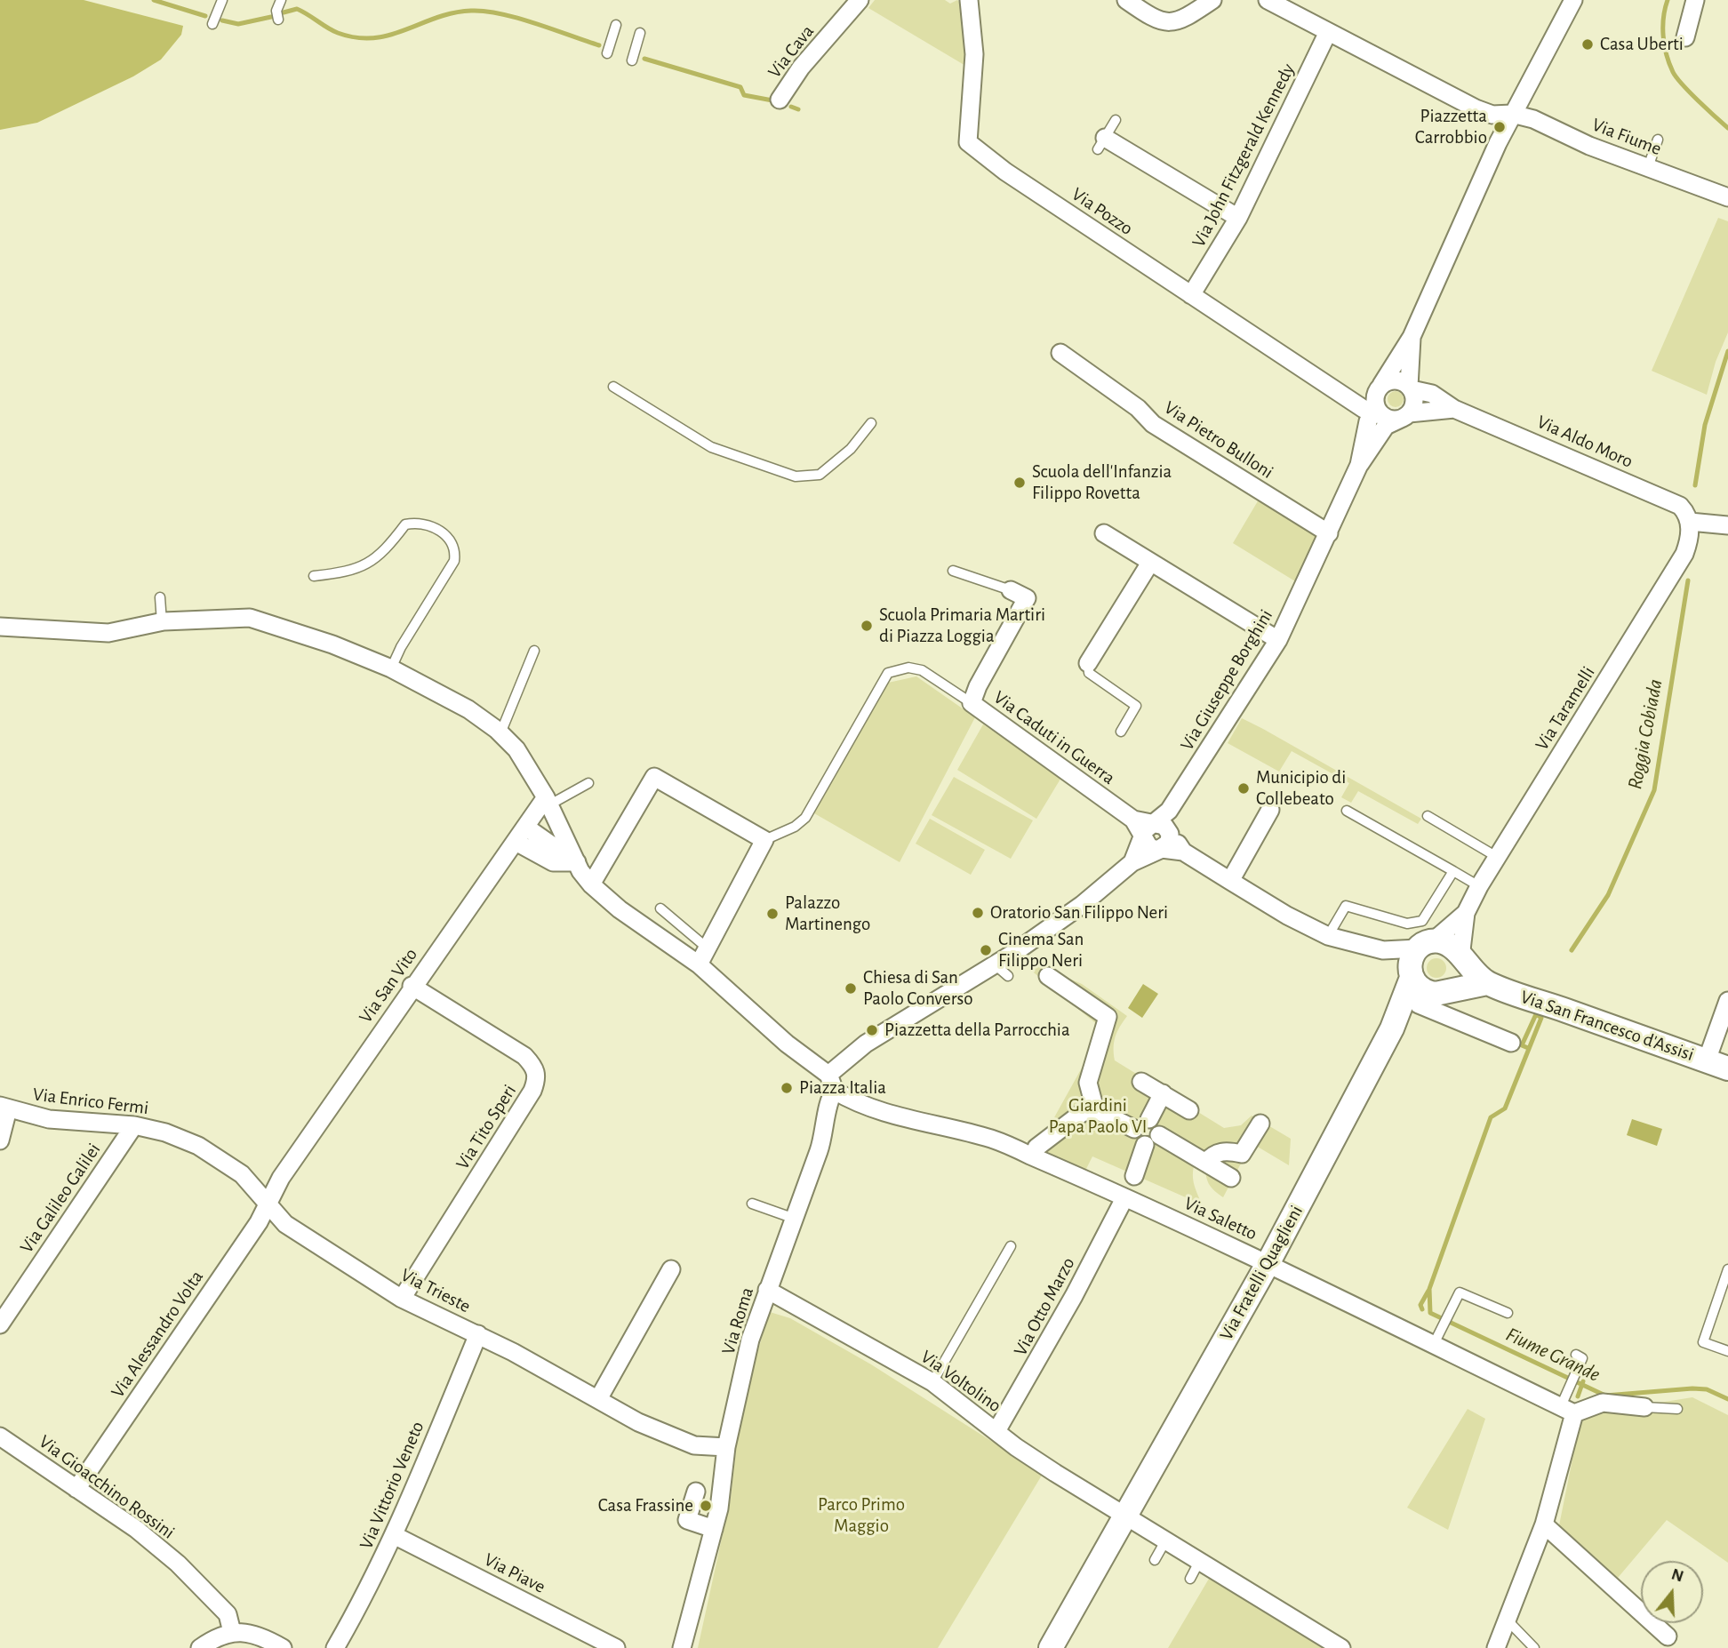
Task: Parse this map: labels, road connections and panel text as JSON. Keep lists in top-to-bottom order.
{
  "streets": {
    "street": [
      "Via Cava",
      "Via Fiume",
      "Via John Fitzgerald Kennedy",
      "Via Pozzo",
      "Via Pietro Bulloni",
      "Via Aldo Moro",
      "Via Giuseppe Borghini",
      "Via Taramelli",
      "Via Caduti in Guerra",
      "Via San Vito",
      "Via San Francesco d'Assisi",
      "Via Enrico Fermi",
      "Via Tito Speri",
      "Via Galileo Galilei",
      "Via Saletto",
      "Via Fratelli Quaglieni",
      "Via Trieste",
      "Via Otto Marzo",
      "Via Roma",
      "Via Alessandro Volta",
      "Via Voltolino",
      "Via Vittorio Veneto",
      "Via Gioacchino Rossini",
      "Via Piave"
    ]
  },
  "crossings": [
    ["Via Fiume", "Via Giuseppe Borghini"],
    ["Via John Fitzgerald Kennedy", "Via Pozzo"],
    ["Via Pozzo", "Via Giuseppe Borghini"],
    ["Via Pietro Bulloni", "Via Giuseppe Borghini"],
    ["Via Aldo Moro", "Via Giuseppe Borghini"],
    ["Via Aldo Moro", "Via Taramelli"],
    ["Via Giuseppe Borghini", "Via Caduti in Guerra"],
    ["Via Giuseppe Borghini", "Via Saletto"],
    ["Via Giuseppe Borghini", "Via Roma"],
    ["Via Taramelli", "Via San Francesco d'Assisi"],
    ["Via Taramelli", "Via Fratelli Quaglieni"],
    ["Via San Vito", "Via Enrico Fermi"],
    ["Via San Vito", "Via Tito Speri"],
    ["Via San Vito", "Via Trieste"],
    ["Via San Vito", "Via Alessandro Volta"],
    ["Via San Francesco d'Assisi", "Via Fratelli Quaglieni"],
    ["Via Enrico Fermi", "Via Galileo Galilei"],
    ["Via Enrico Fermi", "Via Trieste"],
    ["Via Enrico Fermi", "Via Alessandro Volta"],
    ["Via Tito Speri", "Via Trieste"],
    ["Via Saletto", "Via Fratelli Quaglieni"],
    ["Via Saletto", "Via Otto Marzo"],
    ["Via Saletto", "Via Roma"],
    ["Via Fratelli Quaglieni", "Via Voltolino"],
    ["Via Trieste", "Via Roma"],
    ["Via Trieste", "Via Alessandro Volta"],
    ["Via Trieste", "Via Vittorio Veneto"],
    ["Via Otto Marzo", "Via Voltolino"],
    ["Via Roma", "Via Voltolino"],
    ["Via Alessandro Volta", "Via Gioacchino Rossini"],
    ["Via Vittorio Veneto", "Via Piave"]
  ],
  "water": ["Roggia Cobiada", "Fiume Grande"],
  "parks": ["Giardini Papa Paolo VI", "Parco Primo Maggio"],
  "places": [
    "Casa Uberti",
    "Piazzetta Carrobbio",
    "Scuola dell'Infanzia Filippo Rovetta",
    "Scuola Primaria Martiri di Piazza Loggia",
    "Municipio di Collebeato",
    "Oratorio San Filippo Neri",
    "Palazzo Martinengo",
    "Cinema San Filippo Neri",
    "Chiesa di San Paolo Converso",
    "Piazzetta della Parrocchia",
    "Piazza Italia",
    "Casa Frassine"
  ],
  "north": "top"
}
